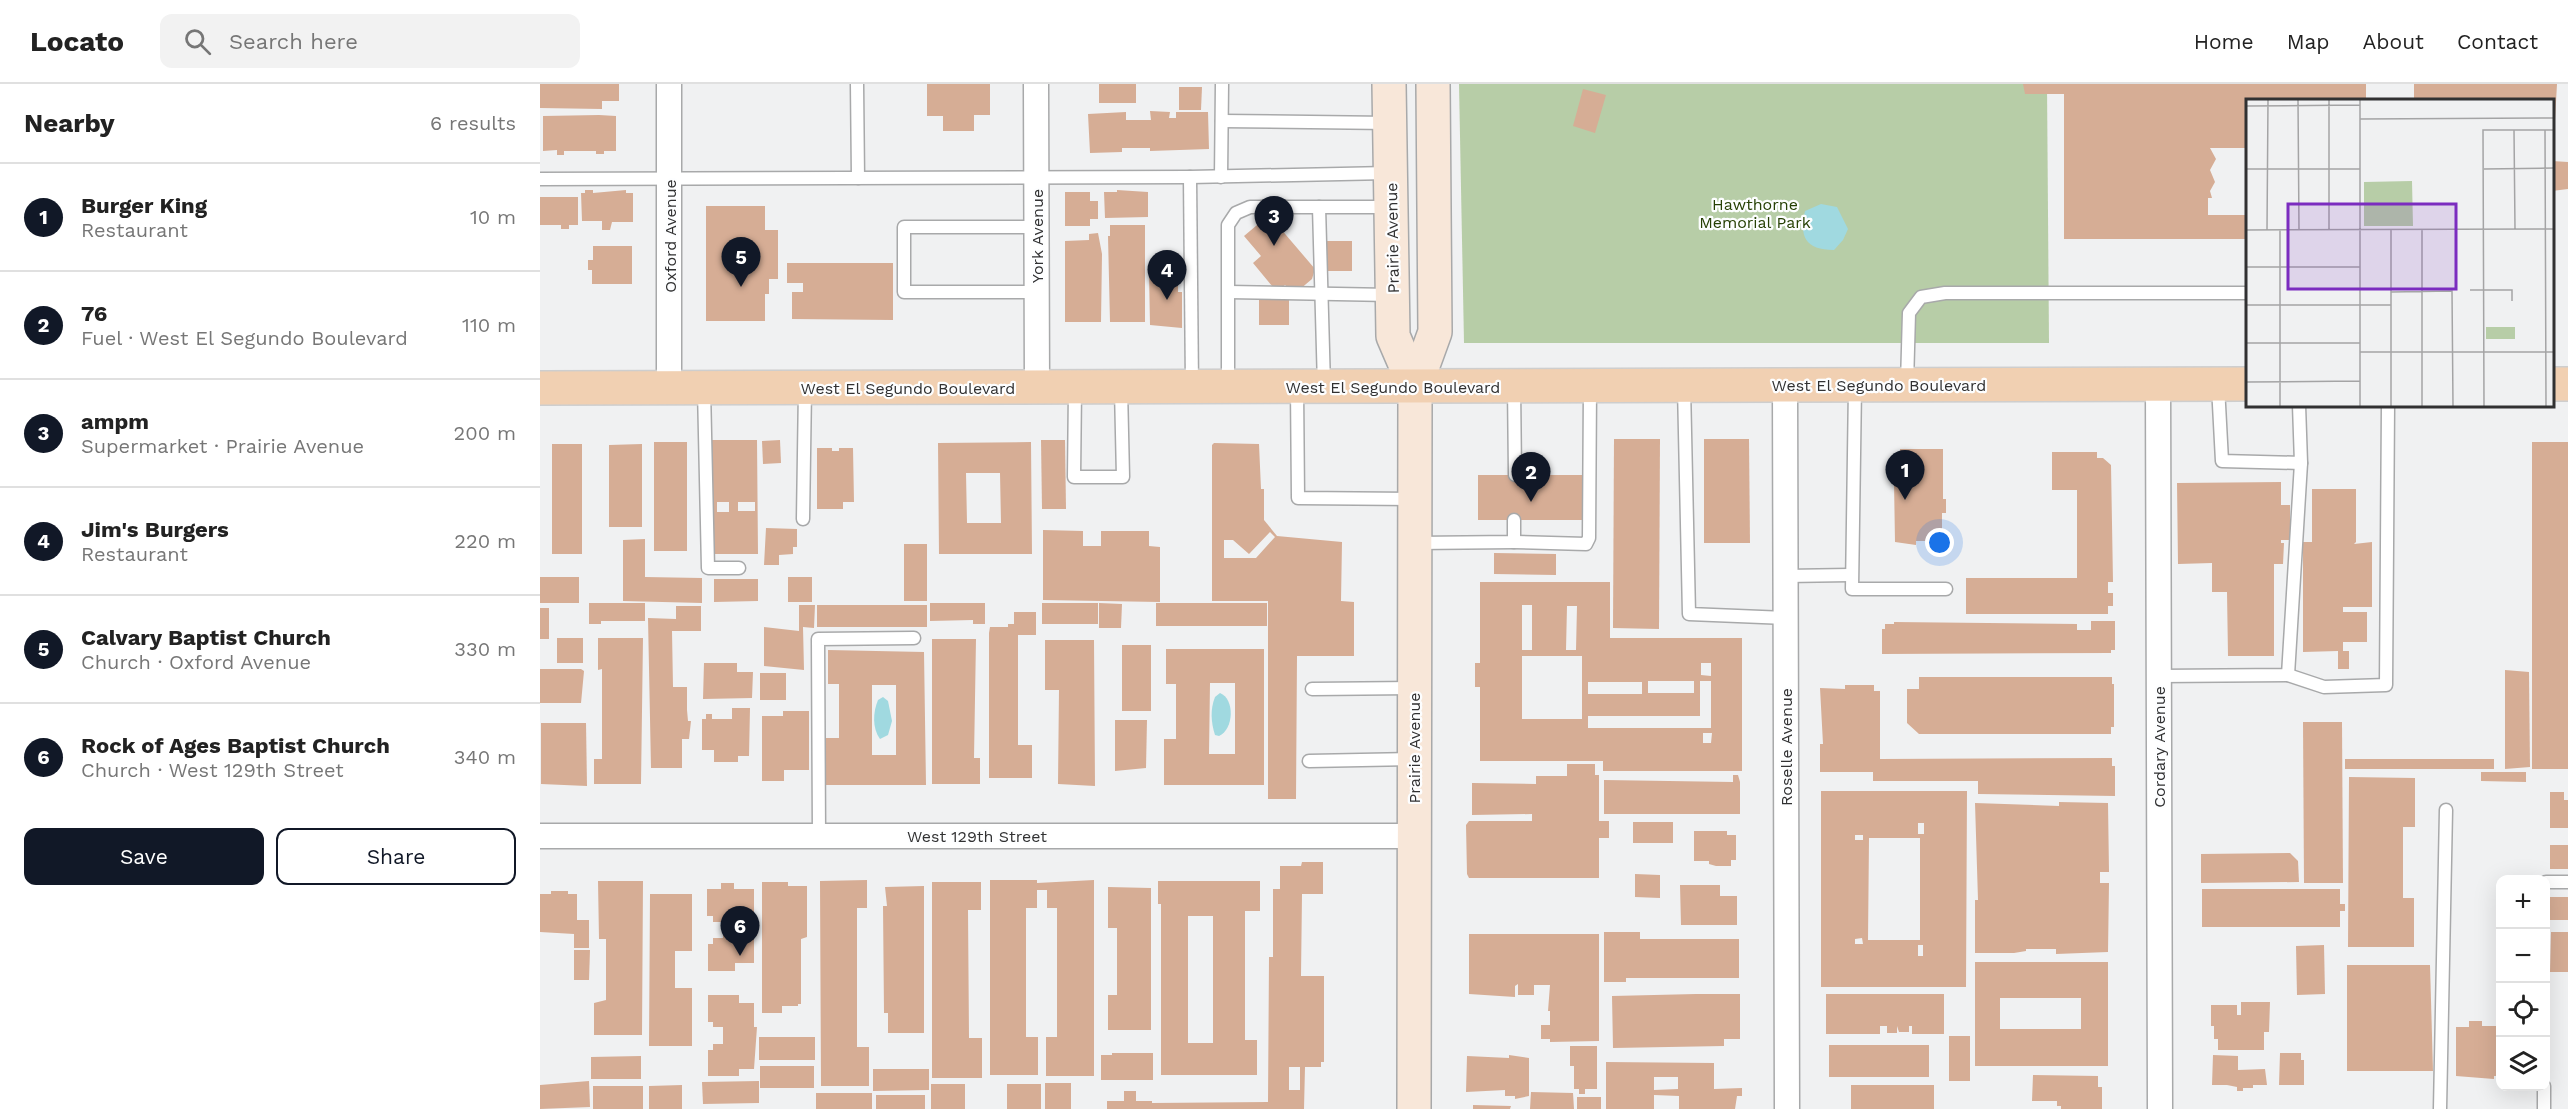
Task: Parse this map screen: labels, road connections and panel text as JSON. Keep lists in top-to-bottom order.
{
  "streets": {
    "main road": ["Prairie Avenue", "West El Segundo Boulevard"],
    "street": [
      "Oxford Avenue",
      "York Avenue",
      "Roselle Avenue",
      "Cordary Avenue",
      "West 129th Street"
    ]
  },
  "crossings": [
    ["Oxford Avenue", "West El Segundo Boulevard"],
    ["York Avenue", "West El Segundo Boulevard"],
    ["Prairie Avenue", "West El Segundo Boulevard"],
    ["Prairie Avenue", "West 129th Street"],
    ["West El Segundo Boulevard", "Roselle Avenue"],
    ["West El Segundo Boulevard", "Cordary Avenue"]
  ],
  "parks": ["Hawthorne Memorial Park"],
  "page": {
    "header": "Locato",
    "search": "Search here",
    "nav": [
      "Home",
      "Map",
      "About",
      "Contact"
    ],
    "heading": ["Nearby", "6 results"],
    "list": [
      {
        "mark": "1",
        "name": "Burger King",
        "note": "Restaurant",
        "value": "10 m"
      },
      {
        "mark": "2",
        "name": "76",
        "note": "Fuel · West El Segundo Boulevard",
        "value": "110 m"
      },
      {
        "mark": "3",
        "name": "ampm",
        "note": "Supermarket · Prairie Avenue",
        "value": "200 m"
      },
      {
        "mark": "4",
        "name": "Jim's Burgers",
        "note": "Restaurant",
        "value": "220 m"
      },
      {
        "mark": "5",
        "name": "Calvary Baptist Church",
        "note": "Church · Oxford Avenue",
        "value": "330 m"
      },
      {
        "mark": "6",
        "name": "Rock of Ages Baptist Church",
        "note": "Church · West 129th Street",
        "value": "340 m"
      }
    ],
    "pins": [
      "3",
      "5",
      "4",
      "1",
      "2",
      "6"
    ],
    "buttons": ["Save", "Share"],
    "map_buttons": ["+", "−"]
  }
}
